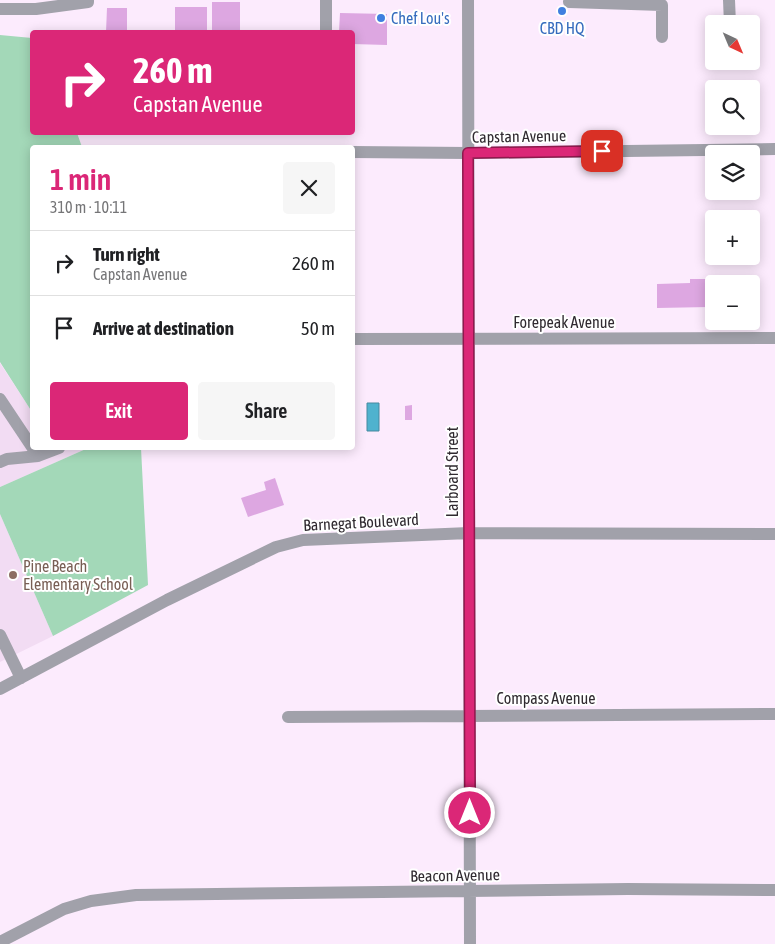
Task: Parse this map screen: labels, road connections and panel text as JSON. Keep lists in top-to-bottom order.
{
  "streets": {
    "street": [
      "Capstan Avenue",
      "Forepeak Avenue",
      "Larboard Street",
      "Barnegat Boulevard",
      "Compass Avenue",
      "Beacon Avenue"
    ]
  },
  "crossings": [
    ["Capstan Avenue", "Larboard Street"],
    ["Forepeak Avenue", "Larboard Street"],
    ["Larboard Street", "Barnegat Boulevard"],
    ["Larboard Street", "Compass Avenue"],
    ["Larboard Street", "Beacon Avenue"]
  ],
  "places": ["CBD HQ", "Chef Lou's", "Pine Beach Elementary School"],
  "north": "bottom right",
  "page": {
    "map_buttons": ["+", "−"],
    "turn": ["260 m", "Capstan Avenue"],
    "heading": ["1 min", "310 m · 10:11"],
    "list": [
      {
        "name": "Turn right",
        "note": "Capstan Avenue",
        "value": "260 m"
      },
      {
        "name": "Arrive at destination",
        "value": "50 m"
      }
    ],
    "buttons": ["Exit", "Share"]
  }
}
